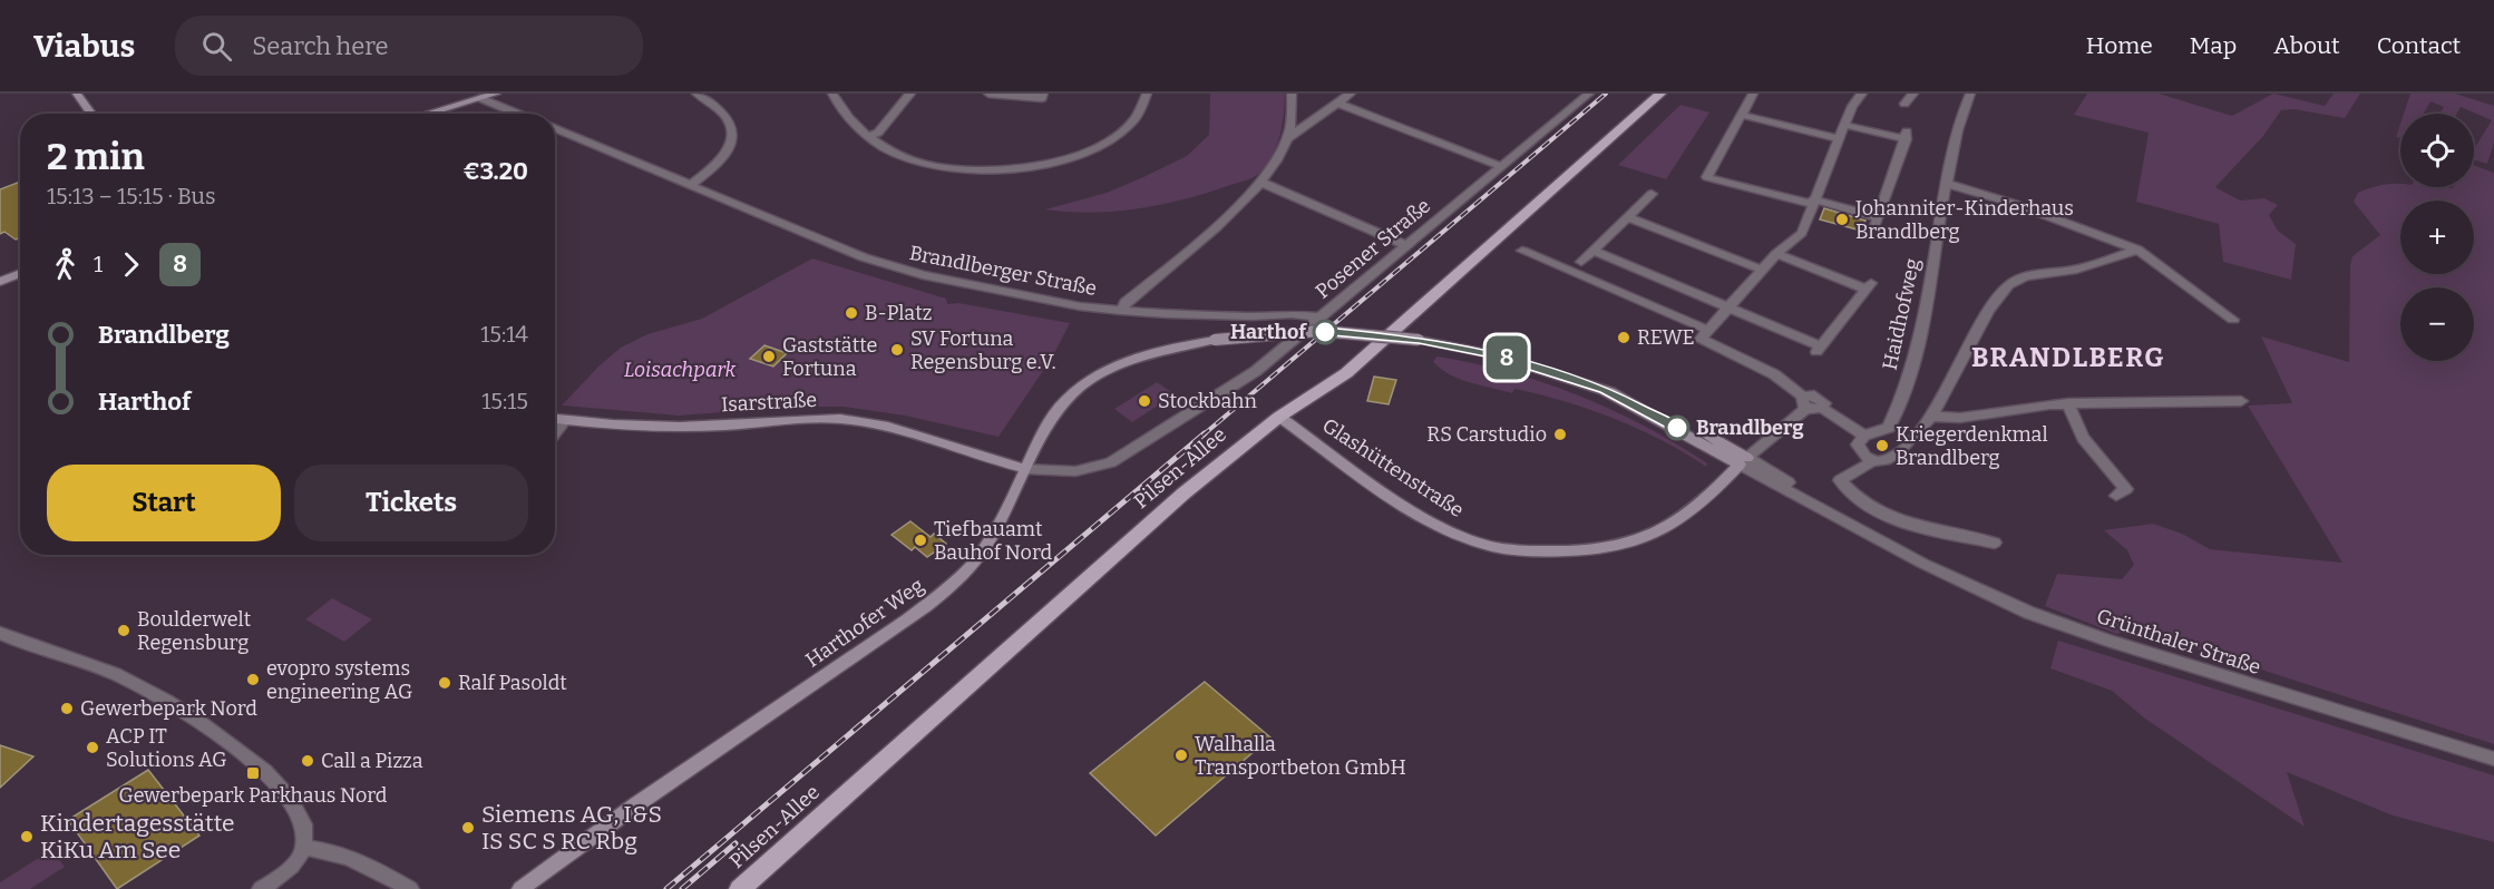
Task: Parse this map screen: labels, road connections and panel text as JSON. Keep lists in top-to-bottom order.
{
  "streets": {
    "main road": ["Pilsen-Allee"],
    "street": [
      "Posener Straße",
      "Brandlberger Straße",
      "Haidhofweg",
      "Isarstraße",
      "Glashüttenstraße",
      "Harthofer Weg",
      "Grünthaler Straße"
    ]
  },
  "crossings": [
    ["Posener Straße", "Brandlberger Straße"],
    ["Posener Straße", "Isarstraße"],
    ["Posener Straße", "Harthofer Weg"],
    ["Isarstraße", "Harthofer Weg"],
    ["Pilsen-Allee", "Glashüttenstraße"],
    ["Glashüttenstraße", "Grünthaler Straße"],
    ["Harthofer Weg", "Grünthaler Straße"]
  ],
  "districts": ["BRANDLBERG"],
  "parks": ["Loisachpark"],
  "places": {
    "other": [
      "Johanniter-Kinderhaus Brandlberg",
      "B-Platz",
      "Harthof",
      "REWE",
      "SV Fortuna Regensburg e.V.",
      "Gaststätte Fortuna",
      "Stockbahn",
      "Brandlberg",
      "RS Carstudio",
      "Kriegerdenkmal Brandlberg",
      "Tiefbauamt Bauhof Nord",
      "Boulderwelt Regensburg",
      "evopro systems engineering AG",
      "Ralf Pasoldt",
      "Gewerbepark Nord",
      "ACP IT Solutions AG",
      "Walhalla Transportbeton GmbH",
      "Call a Pizza",
      "Siemens AG, I&S IS SC S RC Rbg",
      "Kindertagesstätte KiKu Am See"
    ],
    "transit": ["Gewerbepark Parkhaus Nord"]
  },
  "lines": ["bus line 8"],
  "page": {
    "header": "Viabus",
    "search": "Search here",
    "nav": [
      "Home",
      "Map",
      "About",
      "Contact"
    ],
    "on_map": "8",
    "map_buttons": ["+", "−"],
    "heading": ["2 min", "15:13 – 15:15 · Bus", "€3.20"],
    "legs": ["1", "8"],
    "list": [
      {
        "name": "Brandlberg",
        "value": "15:14"
      },
      {
        "name": "Harthof",
        "value": "15:15"
      }
    ],
    "buttons": ["Start", "Tickets"]
  }
}
